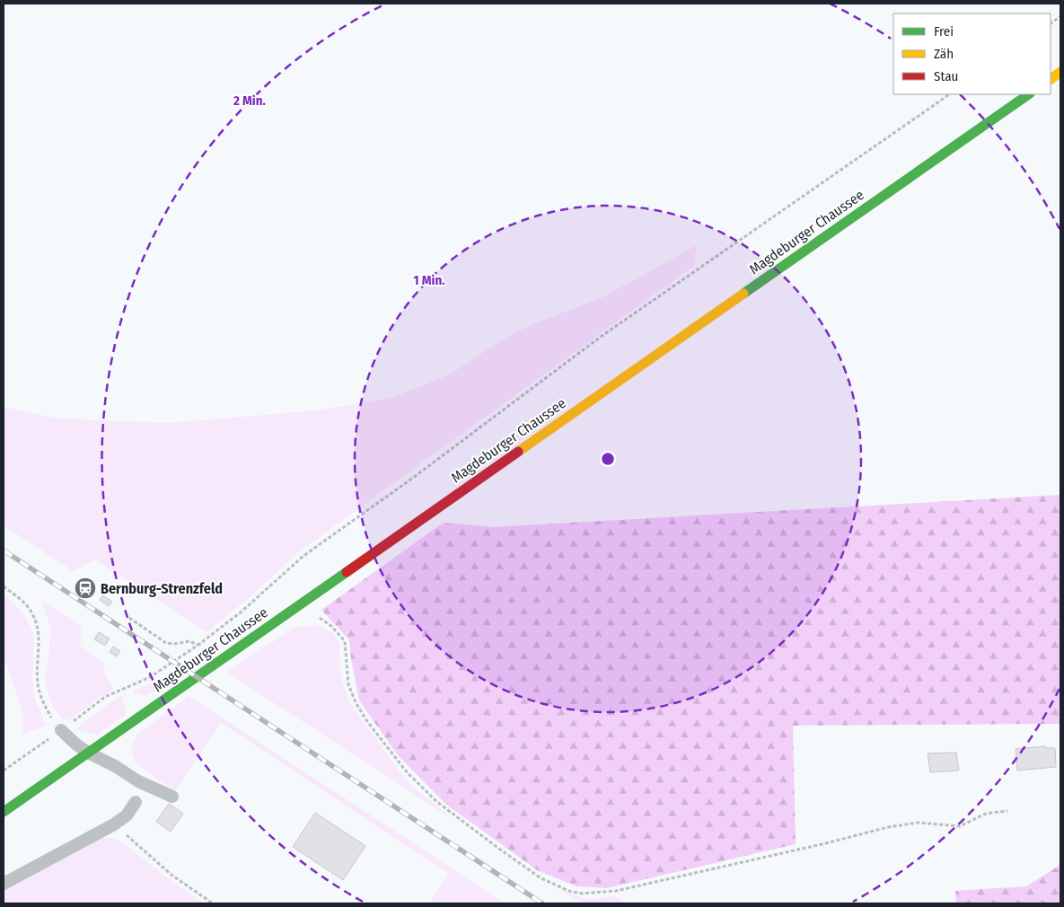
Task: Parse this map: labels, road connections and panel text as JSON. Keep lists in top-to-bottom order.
{
  "streets": {
    "main road": ["Magdeburger Chaussee"]
  },
  "places": {
    "station": ["Bernburg-Strenzfeld"]
  },
  "legend": ["Frei", "Zäh", "Stau"],
  "rings": ["2 Min.", "1 Min."]
}
